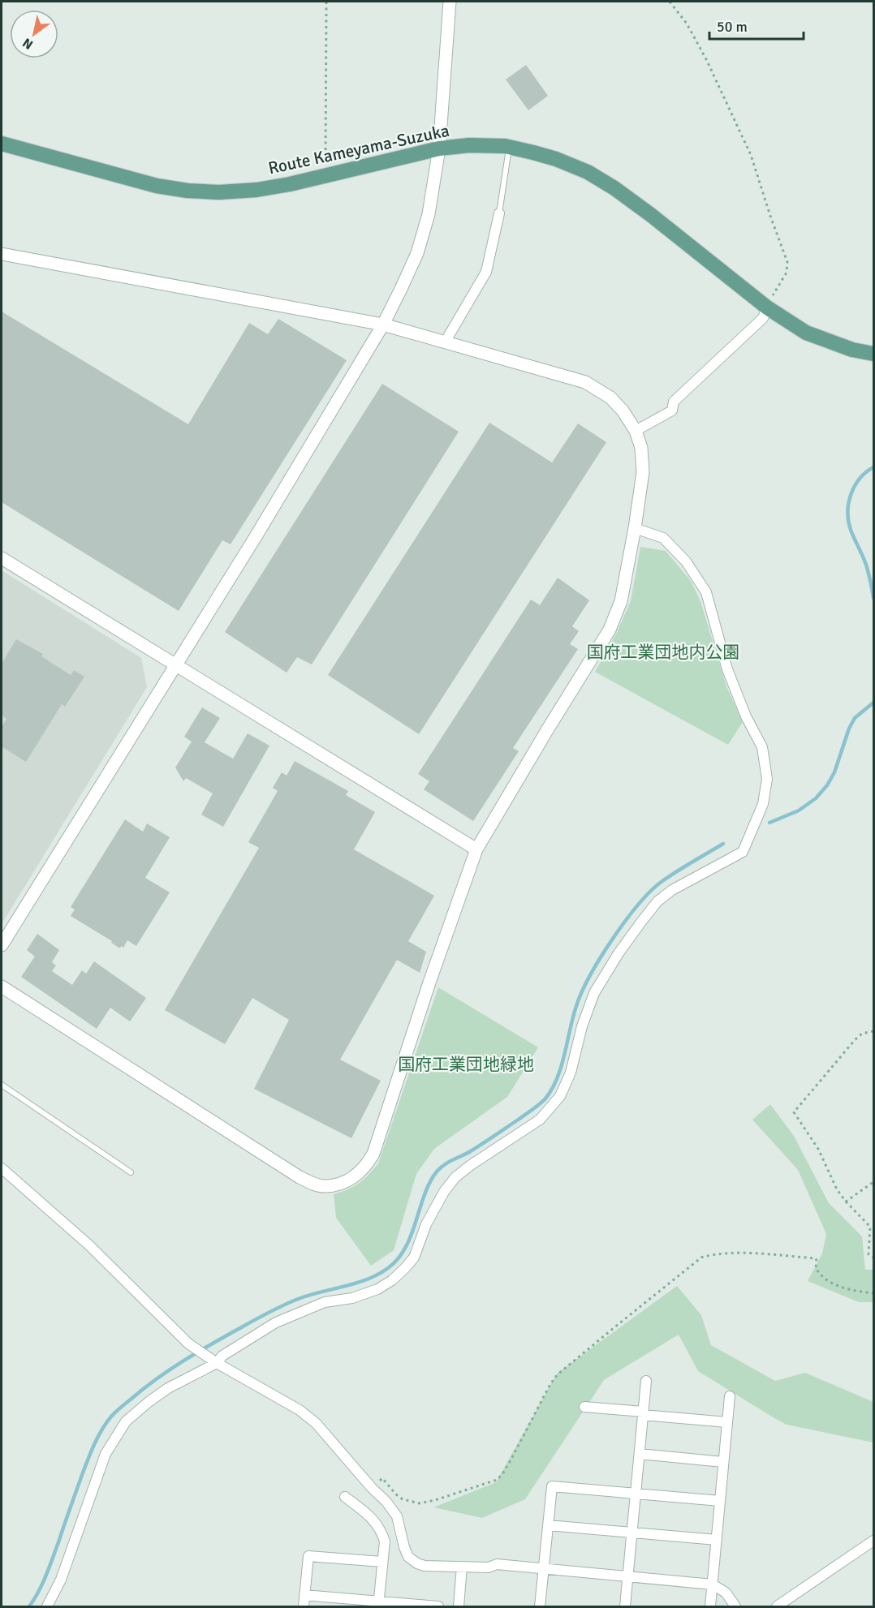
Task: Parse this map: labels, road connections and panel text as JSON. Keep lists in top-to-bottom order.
{
  "streets": {
    "main road": ["Route Kameyama-Suzuka"]
  },
  "parks": ["国府工業団地内公園", "国府工業団地緑地"],
  "scale_bar": "50 m",
  "north": "bottom left"
}
